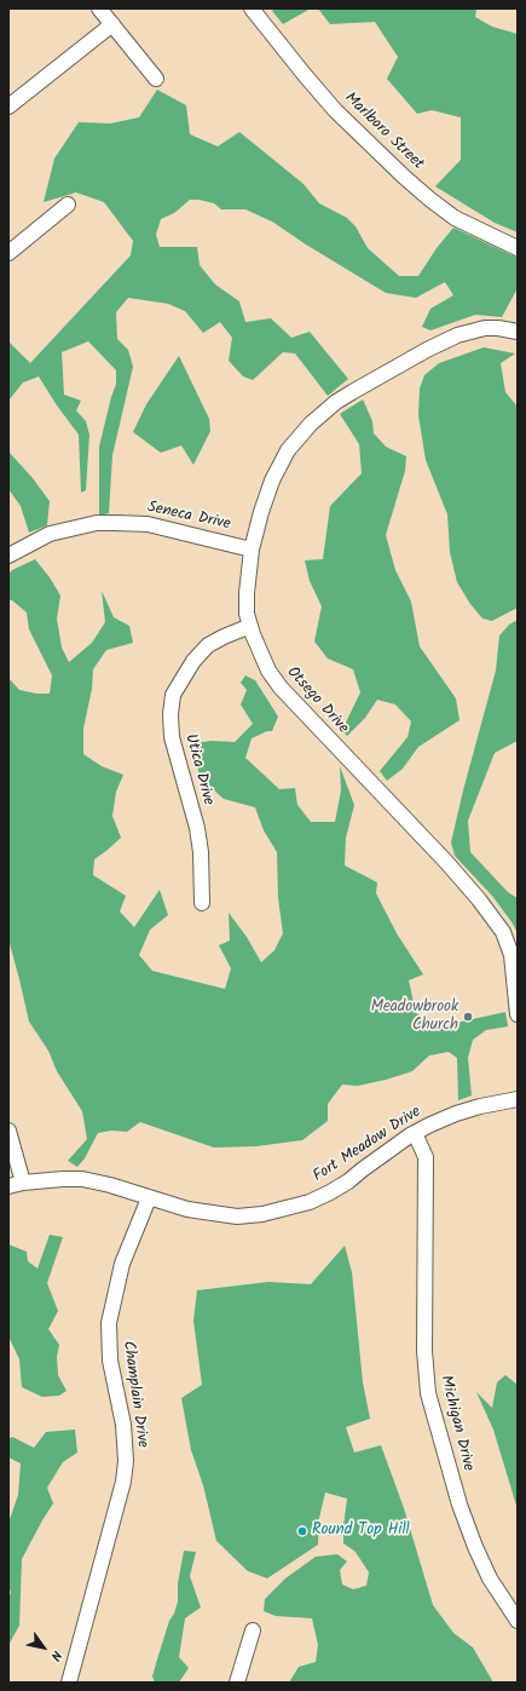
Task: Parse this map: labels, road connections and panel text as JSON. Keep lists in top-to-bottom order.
{
  "streets": {
    "street": [
      "Marlboro Street",
      "Seneca Drive",
      "Otsego Drive",
      "Utica Drive",
      "Fort Meadow Drive",
      "Champlain Drive",
      "Michigan Drive"
    ]
  },
  "crossings": [
    ["Seneca Drive", "Otsego Drive"],
    ["Otsego Drive", "Utica Drive"],
    ["Fort Meadow Drive", "Champlain Drive"],
    ["Fort Meadow Drive", "Michigan Drive"]
  ],
  "places": ["Meadowbrook Church", "Round Top Hill"],
  "north": "bottom right"
}
